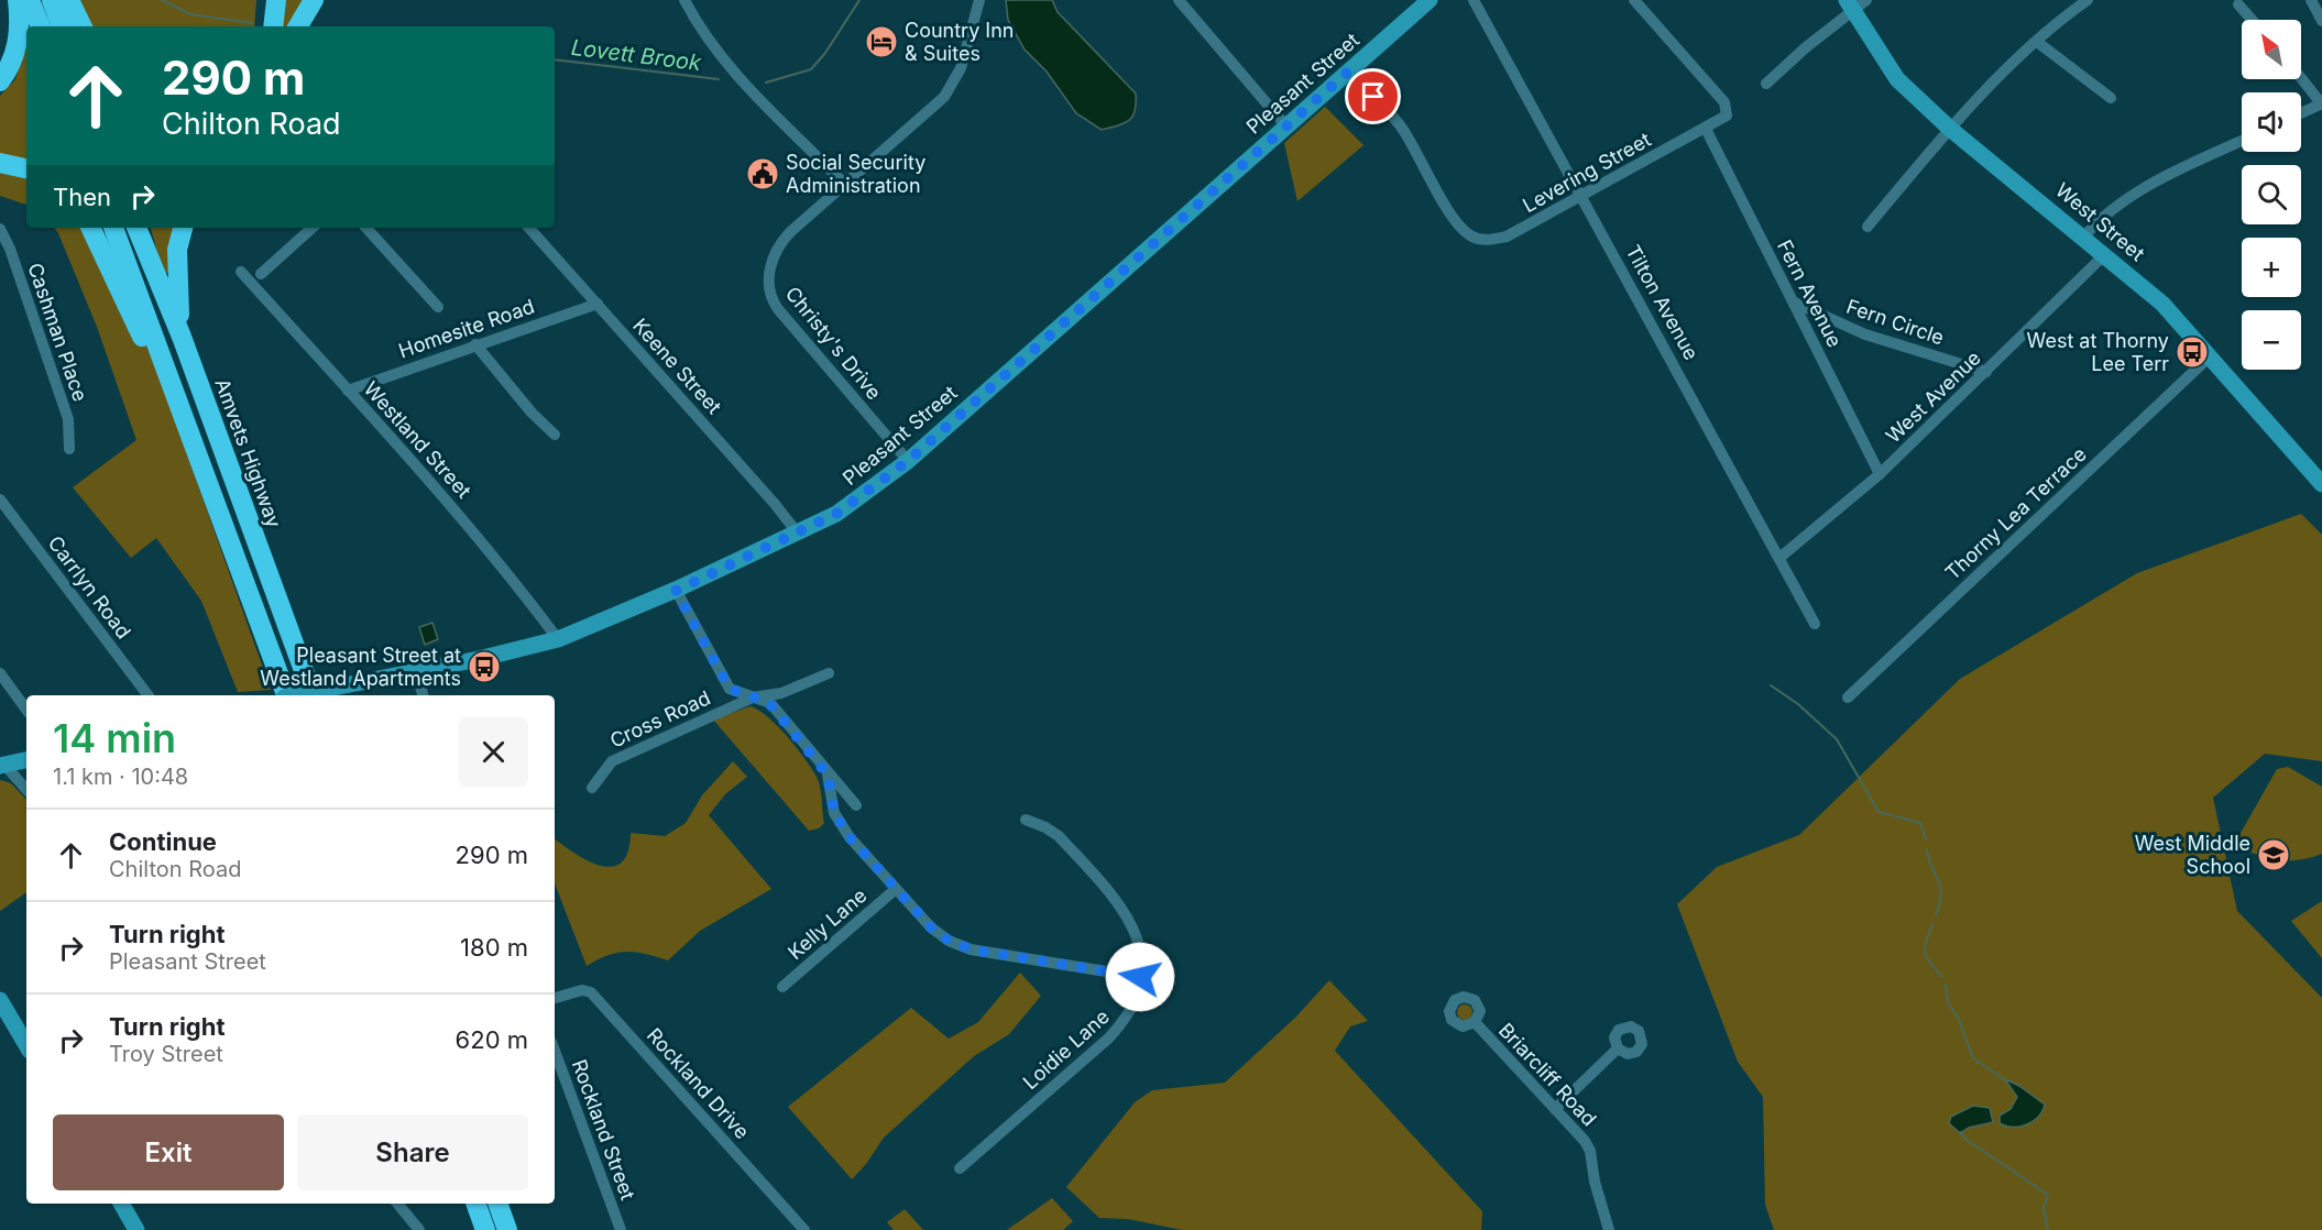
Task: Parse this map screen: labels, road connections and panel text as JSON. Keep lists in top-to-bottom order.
{
  "streets": {
    "highway": ["Amvets Highway"],
    "main road": ["Pleasant Street", "West Street"],
    "street": [
      "Levering Street",
      "Fern Avenue",
      "Tilton Avenue",
      "Fern Circle",
      "Homesite Road",
      "Cashman Place",
      "Christy's Drive",
      "Keene Street",
      "West Avenue",
      "Westland Street",
      "Thorny Lea Terrace",
      "Carrlyn Road",
      "Cross Road",
      "Kelly Lane",
      "Loidie Lane",
      "Briarcliff Road",
      "Rockland Drive",
      "Rockland Street"
    ]
  },
  "crossings": [
    ["Pleasant Street", "Levering Street"],
    ["Pleasant Street", "Christy's Drive"],
    ["Pleasant Street", "Keene Street"],
    ["Pleasant Street", "Westland Street"],
    ["Levering Street", "Fern Avenue"],
    ["Levering Street", "Tilton Avenue"],
    ["West Street", "West Avenue"],
    ["West Street", "Thorny Lea Terrace"],
    ["Fern Avenue", "Fern Circle"],
    ["Fern Avenue", "West Avenue"],
    ["Tilton Avenue", "West Avenue"],
    ["Fern Circle", "West Avenue"],
    ["Homesite Road", "Keene Street"],
    ["Homesite Road", "Westland Street"]
  ],
  "water": ["Lovett Brook"],
  "places": {
    "hotel": ["Country Inn & Suites"],
    "public building": ["Social Security Administration"],
    "bus stop": ["West at Thorny Lee Terr", "Pleasant Street at Westland Apartments"],
    "school or university": ["West Middle School"]
  },
  "north": "top left",
  "page": {
    "map_buttons": ["+", "−"],
    "turn": ["290 m", "Chilton Road"],
    "then": "Then",
    "heading": ["14 min", "1.1 km · 10:48"],
    "list": [
      {
        "name": "Continue",
        "note": "Chilton Road",
        "value": "290 m"
      },
      {
        "name": "Turn right",
        "note": "Pleasant Street",
        "value": "180 m"
      },
      {
        "name": "Turn right",
        "note": "Troy Street",
        "value": "620 m"
      }
    ],
    "buttons": ["Exit", "Share"]
  }
}
